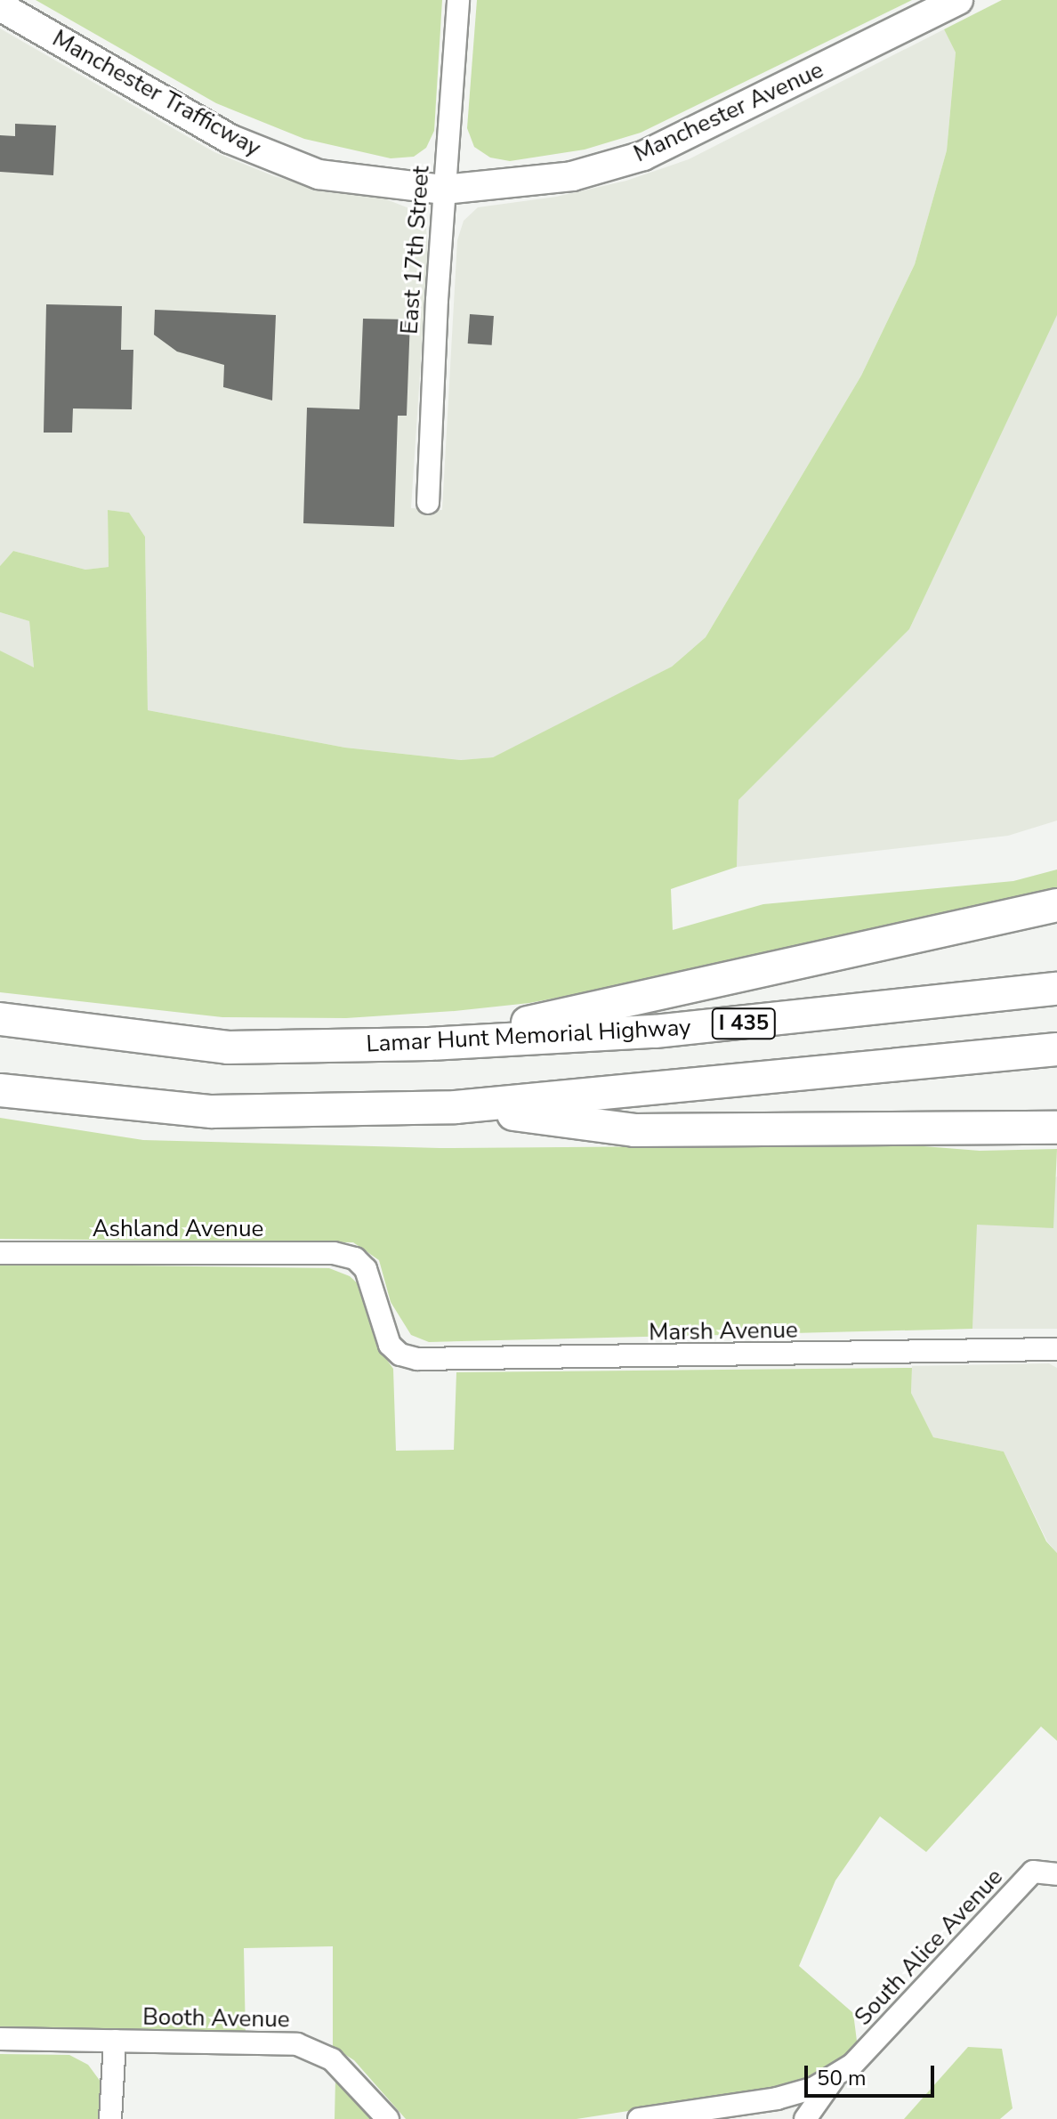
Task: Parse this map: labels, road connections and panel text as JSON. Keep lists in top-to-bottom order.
{
  "streets": {
    "highway": ["I 435", "Lamar Hunt Memorial Highway"],
    "main road": ["Manchester Trafficway", "Manchester Avenue"],
    "street": [
      "East 17th Street",
      "Ashland Avenue",
      "Marsh Avenue",
      "South Alice Avenue",
      "Booth Avenue"
    ]
  },
  "crossings": [
    ["Manchester Trafficway", "Manchester Avenue"],
    ["Manchester Trafficway", "East 17th Street"],
    ["Manchester Avenue", "East 17th Street"],
    ["Ashland Avenue", "Marsh Avenue"]
  ],
  "scale_bar": "50 m"
}
